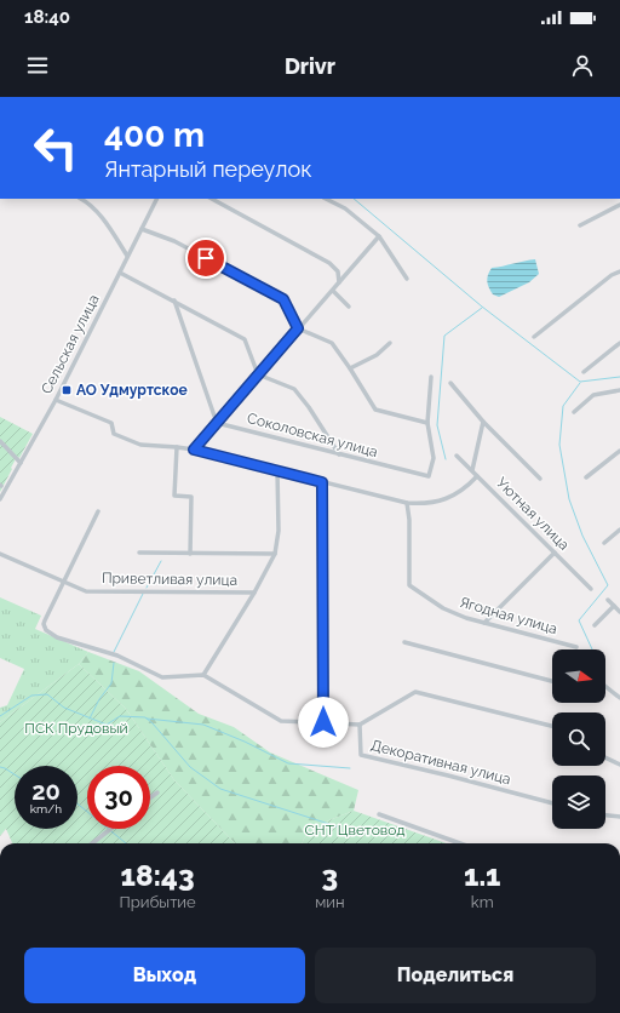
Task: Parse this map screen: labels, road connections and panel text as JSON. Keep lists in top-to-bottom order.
{
  "streets": {
    "street": [
      "Сельская улица",
      "Соколовская улица",
      "Уютная улица",
      "Приветливая улица",
      "Ягодная улица",
      "Декоративная улица"
    ]
  },
  "parks": ["ПСК Прудовый", "СНТ Цветовод"],
  "places": {
    "transit": ["АО Удмуртское"]
  },
  "north": "right",
  "page": {
    "status": "18:40",
    "header": "Drivr",
    "turn": ["400 m", "Янтарный переулок"],
    "speed": "20 km/h",
    "limit": "30",
    "eta": [
      "18:43",
      "Прибытие",
      "3",
      "мин",
      "1.1",
      "km"
    ],
    "buttons": ["Выход", "Поделиться"]
  }
}
